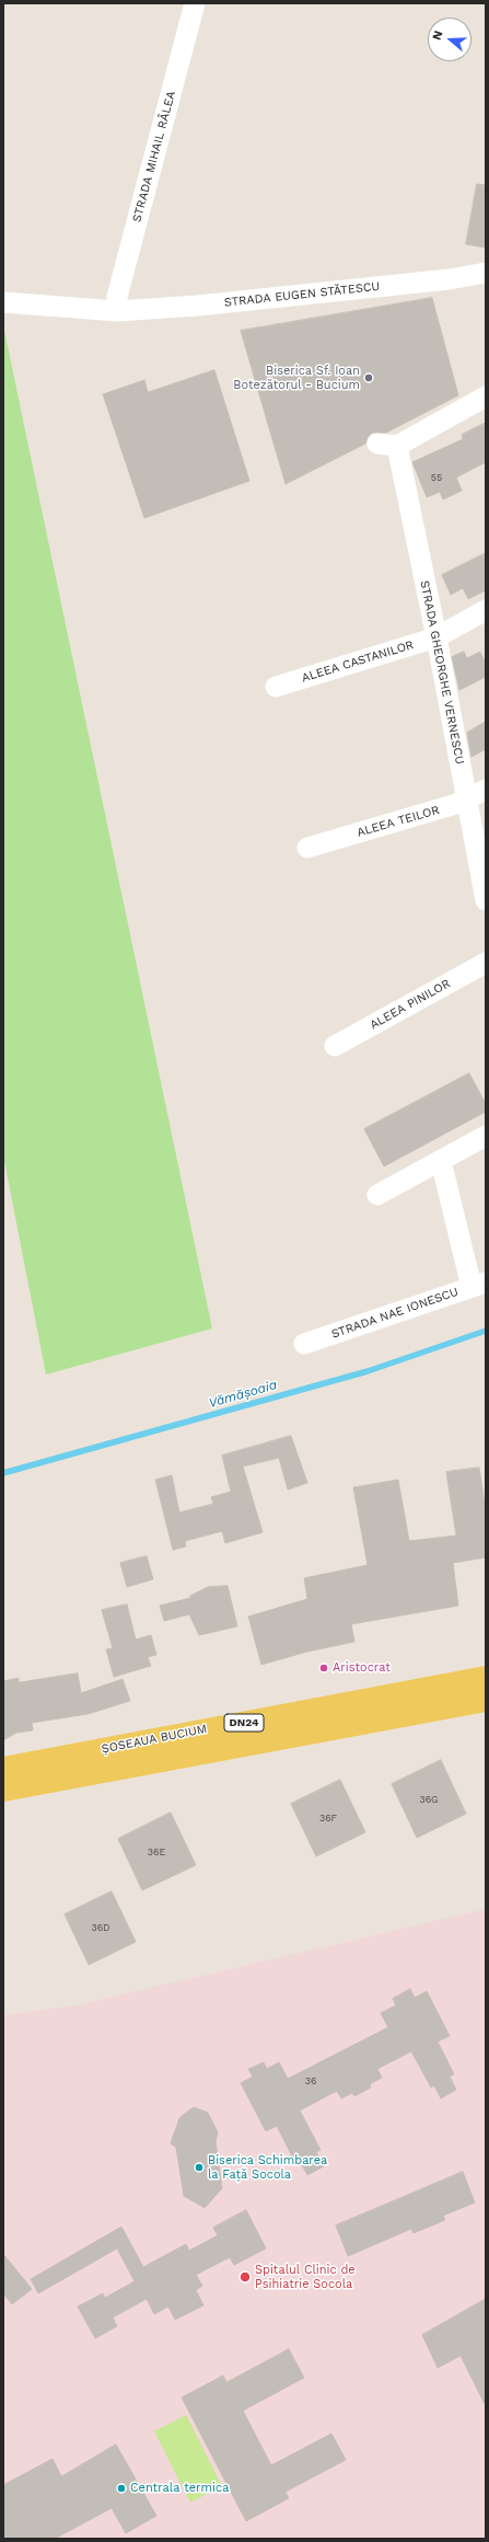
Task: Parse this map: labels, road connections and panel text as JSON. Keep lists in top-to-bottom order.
{
  "streets": {
    "main road": ["DN24", "ȘOSEAUA BUCIUM"],
    "street": [
      "STRADA MIHAIL RÂLEA",
      "STRADA EUGEN STĂTESCU",
      "ALEEA CASTANILOR",
      "STRADA GHEORGHE VERNESCU",
      "ALEEA TEILOR",
      "ALEEA PINILOR",
      "STRADA NAE IONESCU"
    ]
  },
  "crossings": [
    ["STRADA MIHAIL RÂLEA", "STRADA EUGEN STĂTESCU"],
    ["ALEEA CASTANILOR", "STRADA GHEORGHE VERNESCU"],
    ["STRADA GHEORGHE VERNESCU", "ALEEA TEILOR"]
  ],
  "water": ["Vămășoaia"],
  "places": [
    "Biserica Sf. Ioan Botezătorul - Bucium",
    "Aristocrat",
    "Biserica Schimbarea la Față Socola",
    "Spitalul Clinic de Psihiatrie Socola",
    "Centrala termica"
  ],
  "house_numbers": [
    "55",
    "36G",
    "36F",
    "36E",
    "36D",
    "36"
  ],
  "north": "left"
}
